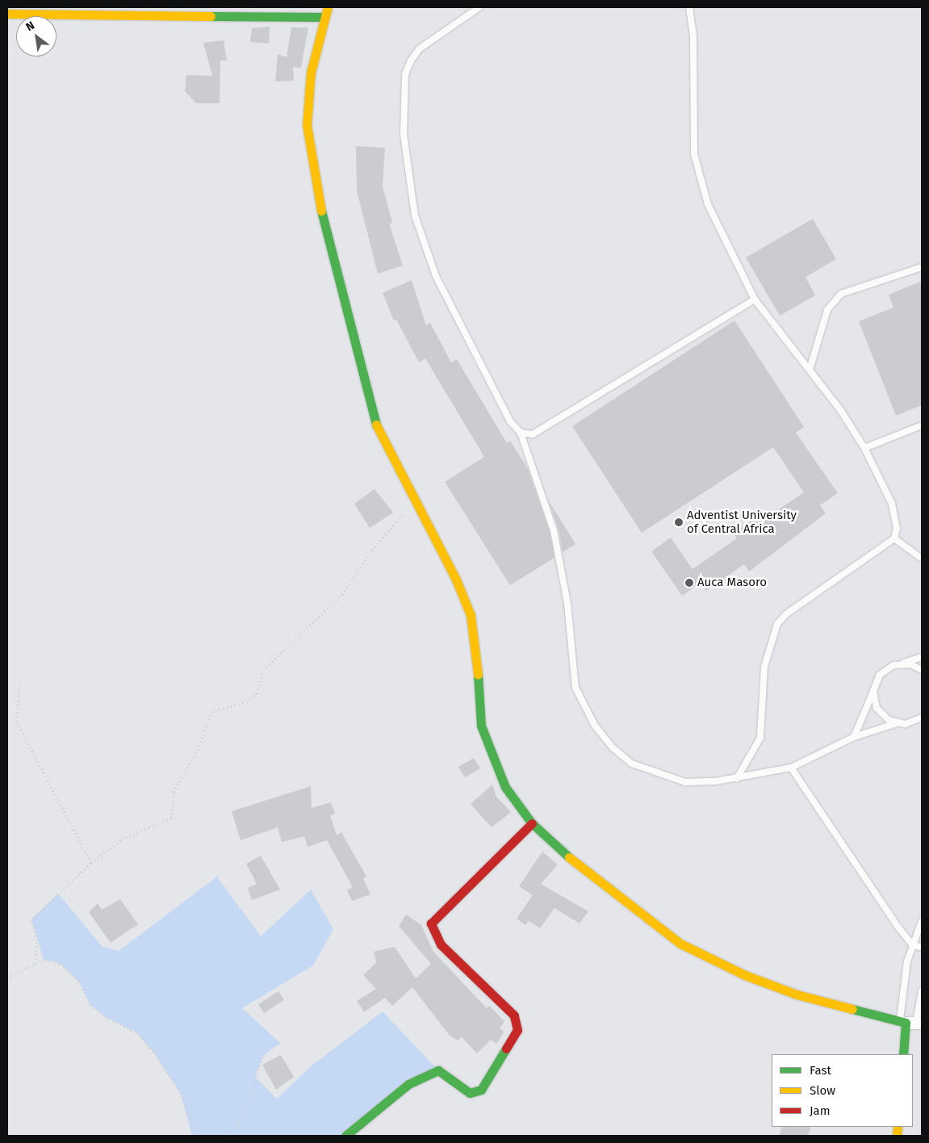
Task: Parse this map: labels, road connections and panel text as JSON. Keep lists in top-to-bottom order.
{
  "places": ["Adventist University of Central Africa", "Auca Masoro"],
  "legend": ["Fast", "Slow", "Jam"],
  "north": "top left"
}
